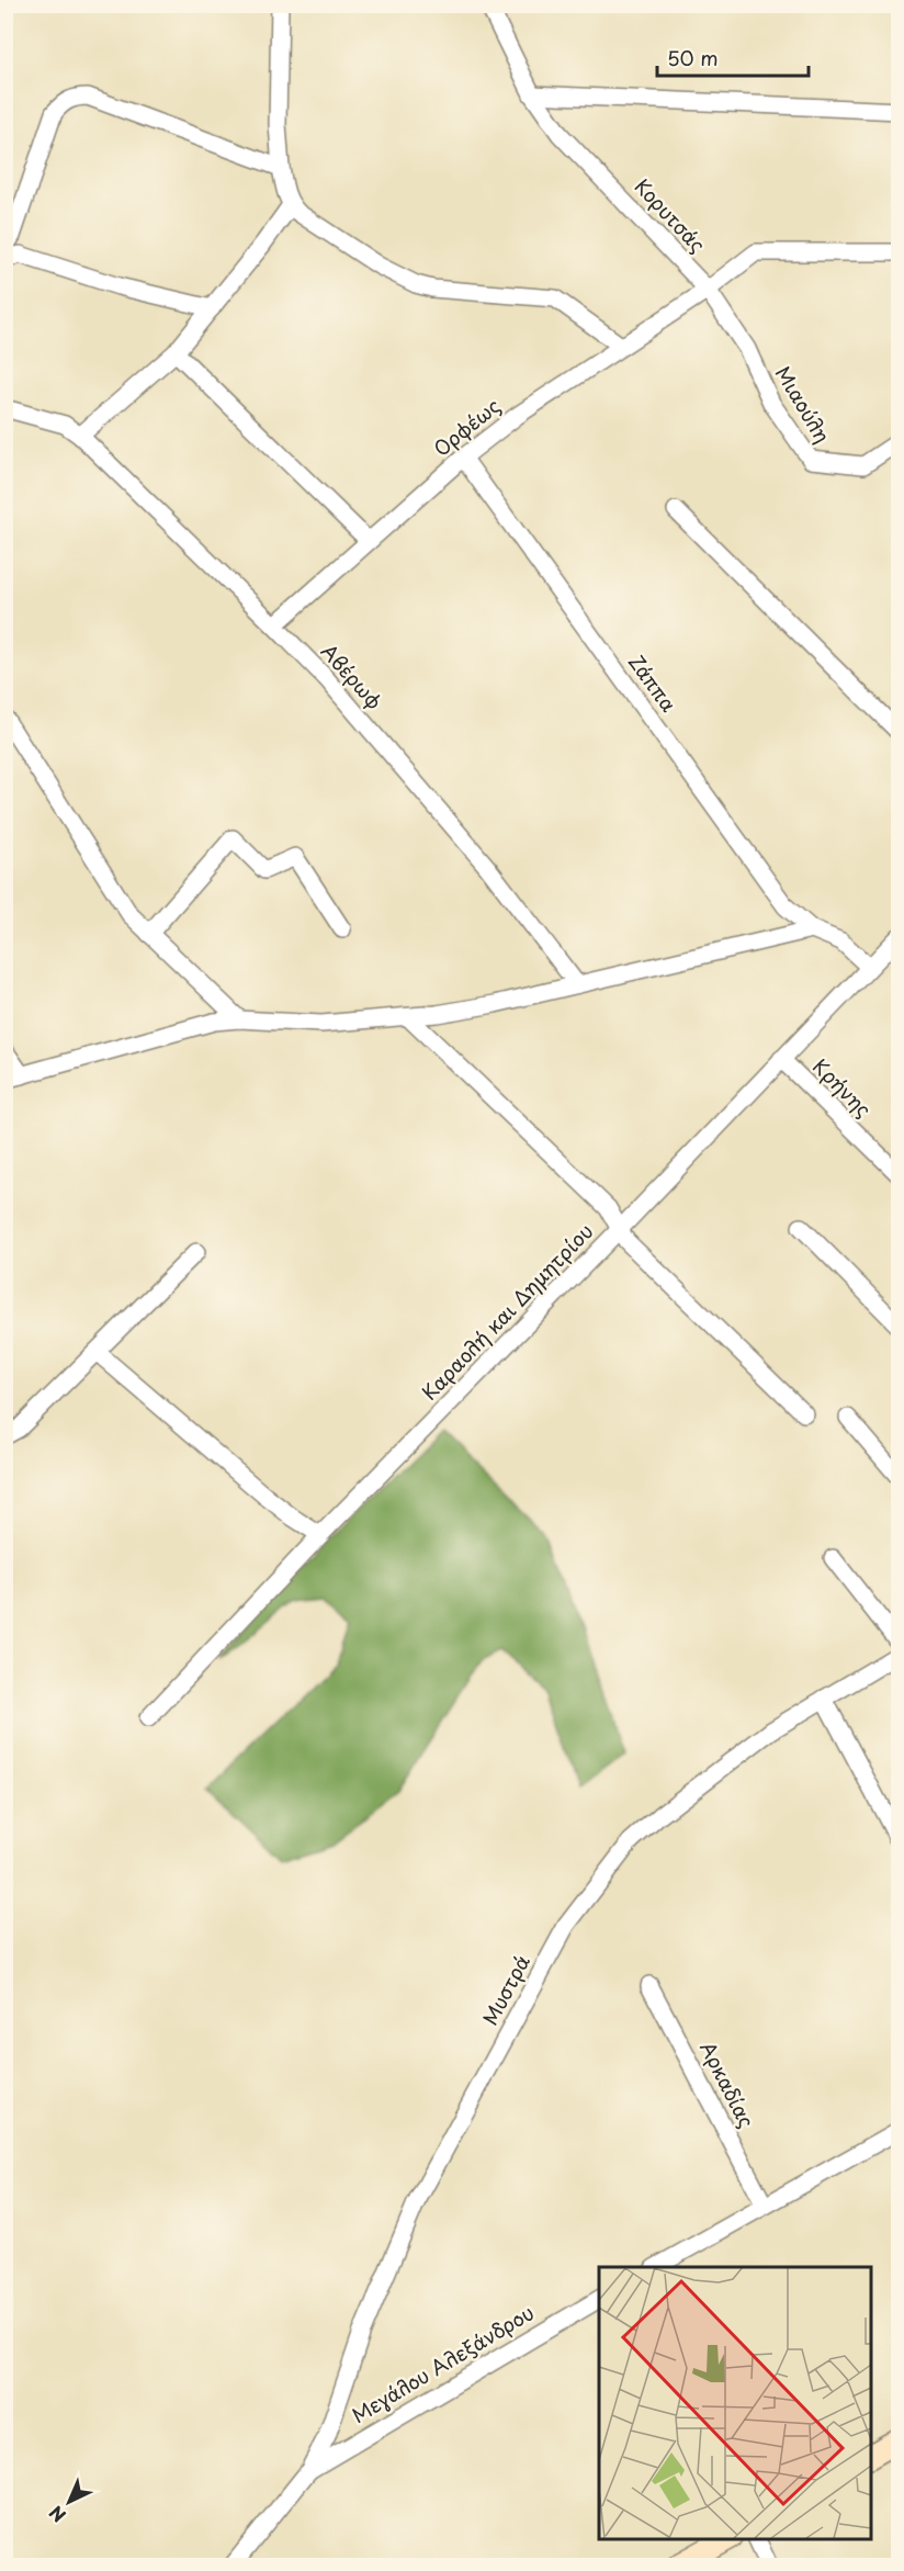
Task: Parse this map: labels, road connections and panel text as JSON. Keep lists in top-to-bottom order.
{
  "streets": {
    "street": [
      "Κορυτσάς",
      "Μιαούλη",
      "Ορφέως",
      "Αβέρωφ",
      "Ζάππα",
      "Κρήνης",
      "Καραολή και Δημητρίου",
      "Μυστρά",
      "Αρκαδίας",
      "Μεγάλου Αλεξάνδρου"
    ]
  },
  "crossings": [
    ["Κορυτσάς", "Μιαούλη"],
    ["Κορυτσάς", "Ορφέως"],
    ["Μιαούλη", "Ορφέως"],
    ["Ορφέως", "Αβέρωφ"],
    ["Ορφέως", "Ζάππα"],
    ["Ζάππα", "Καραολή και Δημητρίου"],
    ["Κρήνης", "Καραολή και Δημητρίου"],
    ["Μυστρά", "Μεγάλου Αλεξάνδρου"]
  ],
  "scale_bar": "50 m",
  "north": "bottom left"
}
